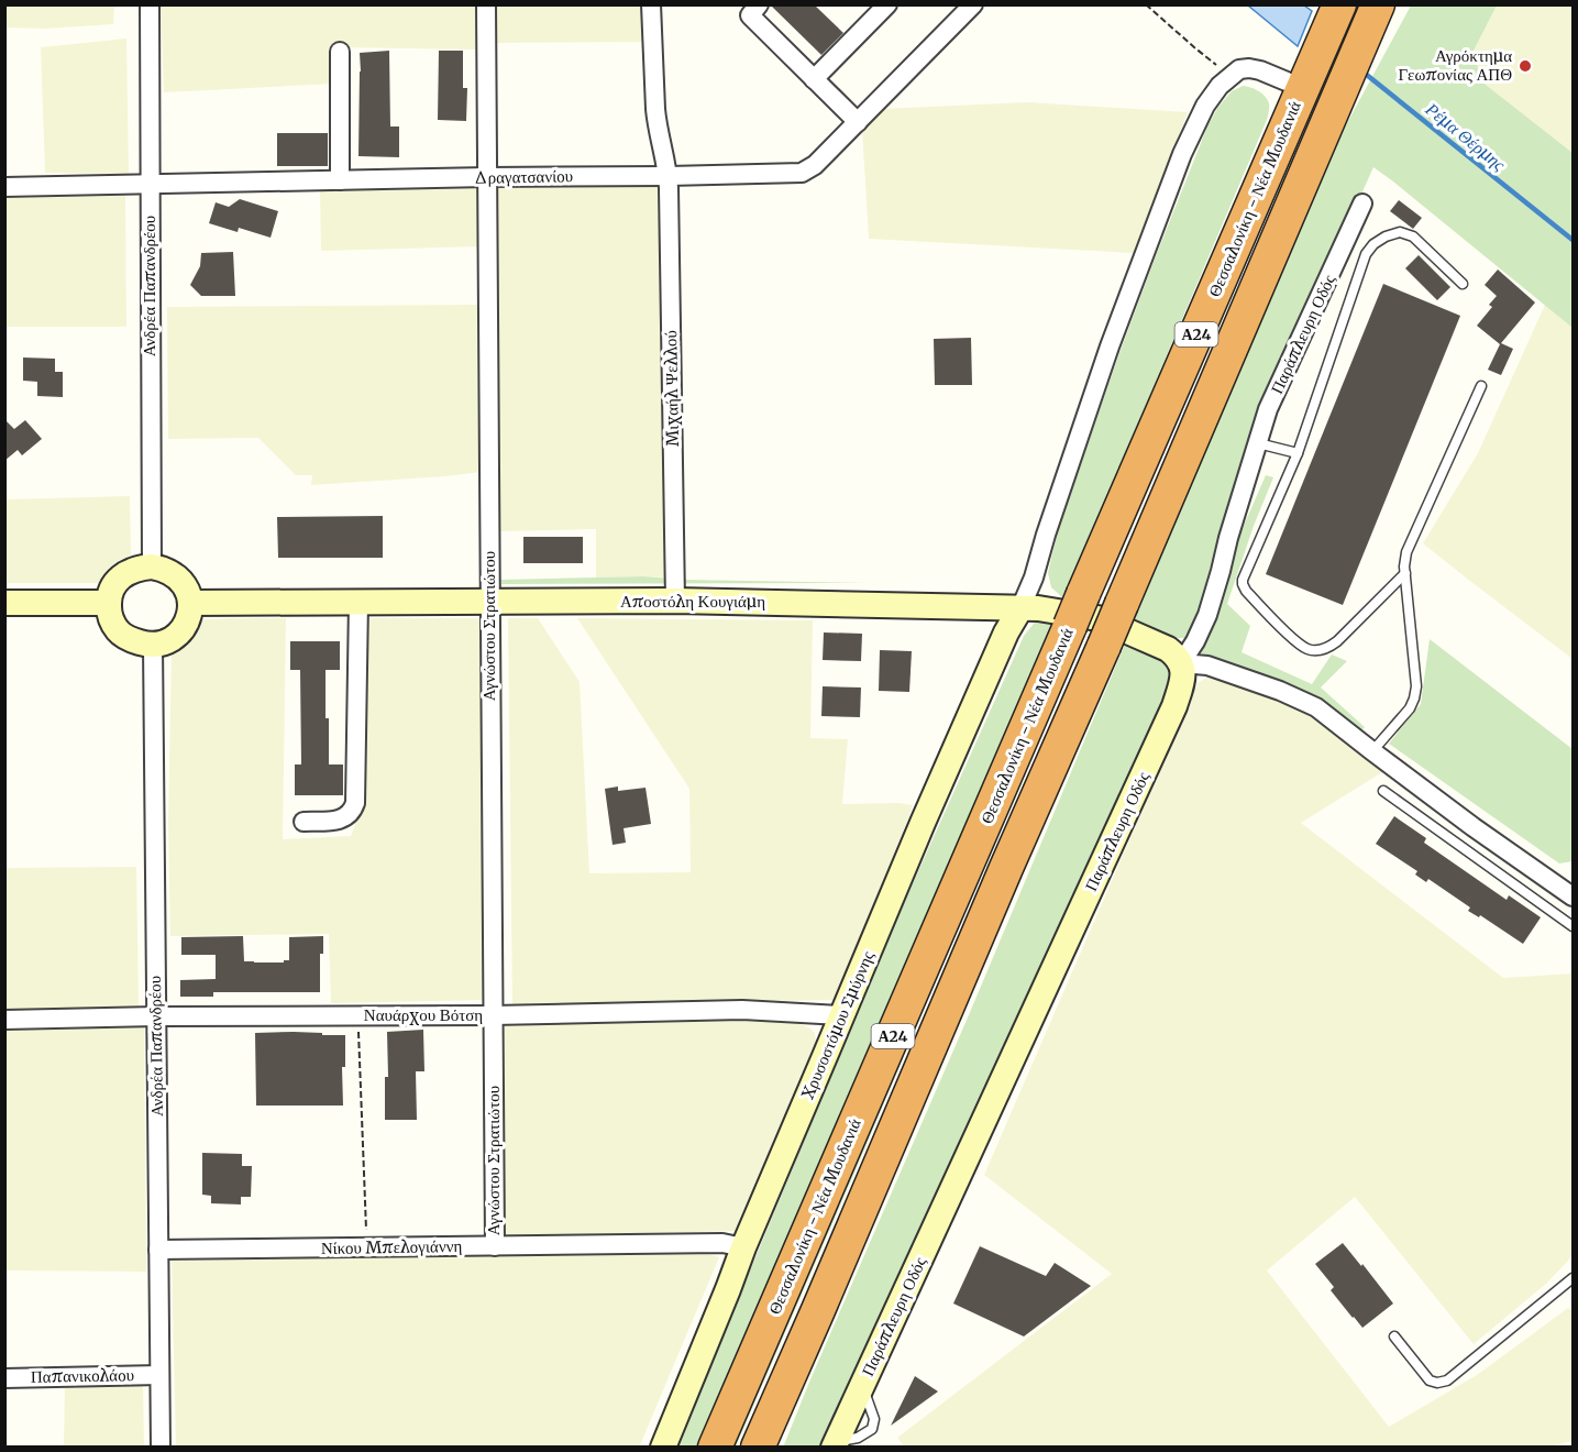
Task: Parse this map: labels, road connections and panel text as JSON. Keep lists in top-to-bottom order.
{
  "streets": {
    "highway": ["Θεσσαλονίκη - Νέα Μουδανιά", "Α24"],
    "street": [
      "Δραγατσανίου",
      "Ανδρέα Παπανδρέου",
      "Παράπλευρη Οδός",
      "Μιχαήλ Ψελλού",
      "Αποστόλη Κουγιάμη",
      "Αγνώστου Στρατιώτου",
      "Ναυάρχου Βότση",
      "Χρυσοστόμου Σμύρνης",
      "Νίκου Μπελογιάννη",
      "Παπανικολάου"
    ]
  },
  "crossings": [
    ["Δραγατσανίου", "Ανδρέα Παπανδρέου"],
    ["Δραγατσανίου", "Μιχαήλ Ψελλού"],
    ["Δραγατσανίου", "Αγνώστου Στρατιώτου"],
    ["Ανδρέα Παπανδρέου", "Αποστόλη Κουγιάμη"],
    ["Ανδρέα Παπανδρέου", "Ναυάρχου Βότση"],
    ["Ανδρέα Παπανδρέου", "Νίκου Μπελογιάννη"],
    ["Ανδρέα Παπανδρέου", "Παπανικολάου"],
    ["Παράπλευρη Οδός", "Αποστόλη Κουγιάμη"],
    ["Μιχαήλ Ψελλού", "Αποστόλη Κουγιάμη"],
    ["Αποστόλη Κουγιάμη", "Αγνώστου Στρατιώτου"],
    ["Αποστόλη Κουγιάμη", "Χρυσοστόμου Σμύρνης"],
    ["Αγνώστου Στρατιώτου", "Ναυάρχου Βότση"],
    ["Αγνώστου Στρατιώτου", "Νίκου Μπελογιάννη"],
    ["Ναυάρχου Βότση", "Χρυσοστόμου Σμύρνης"],
    ["Χρυσοστόμου Σμύρνης", "Νίκου Μπελογιάννη"]
  ],
  "water": ["Ρέμα Θέρμης"],
  "places": ["Αγρόκτημα Γεωπονίας ΑΠΘ"]
}
